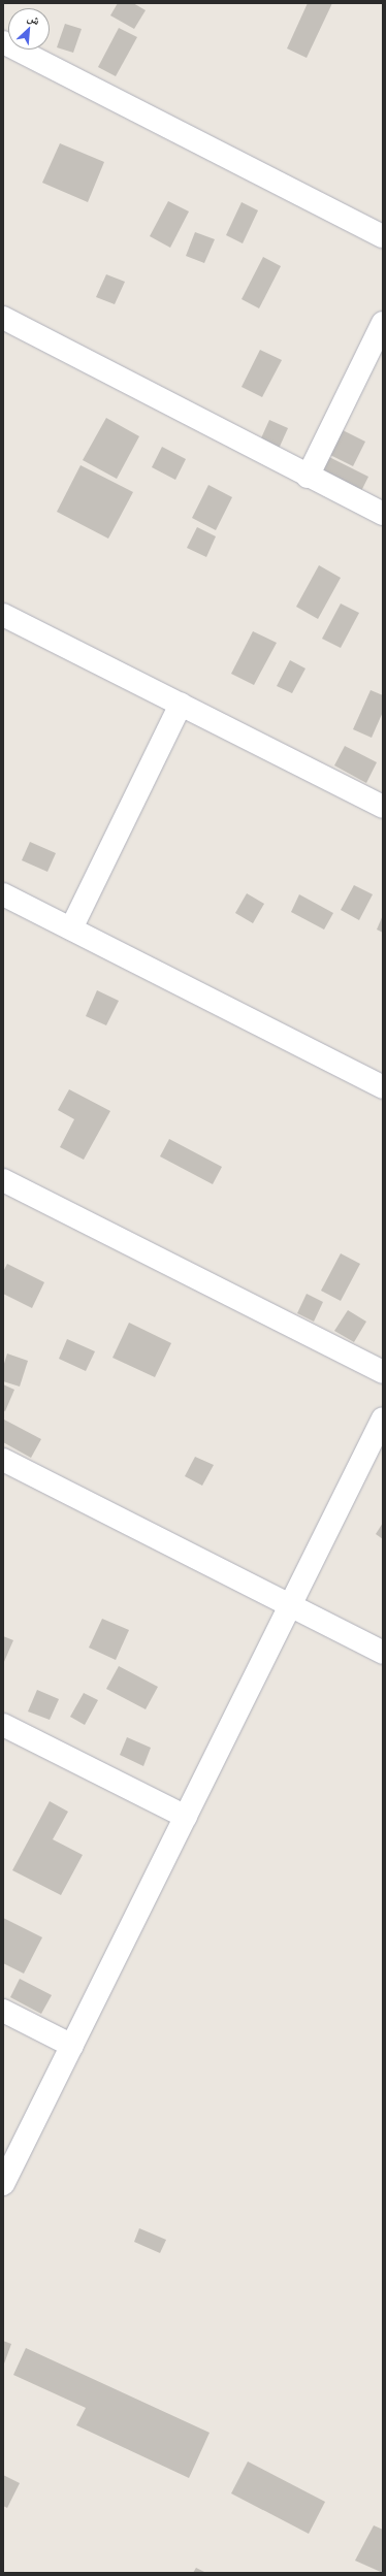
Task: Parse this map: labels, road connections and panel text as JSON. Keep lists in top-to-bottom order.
{
  "north": "top right"
}
